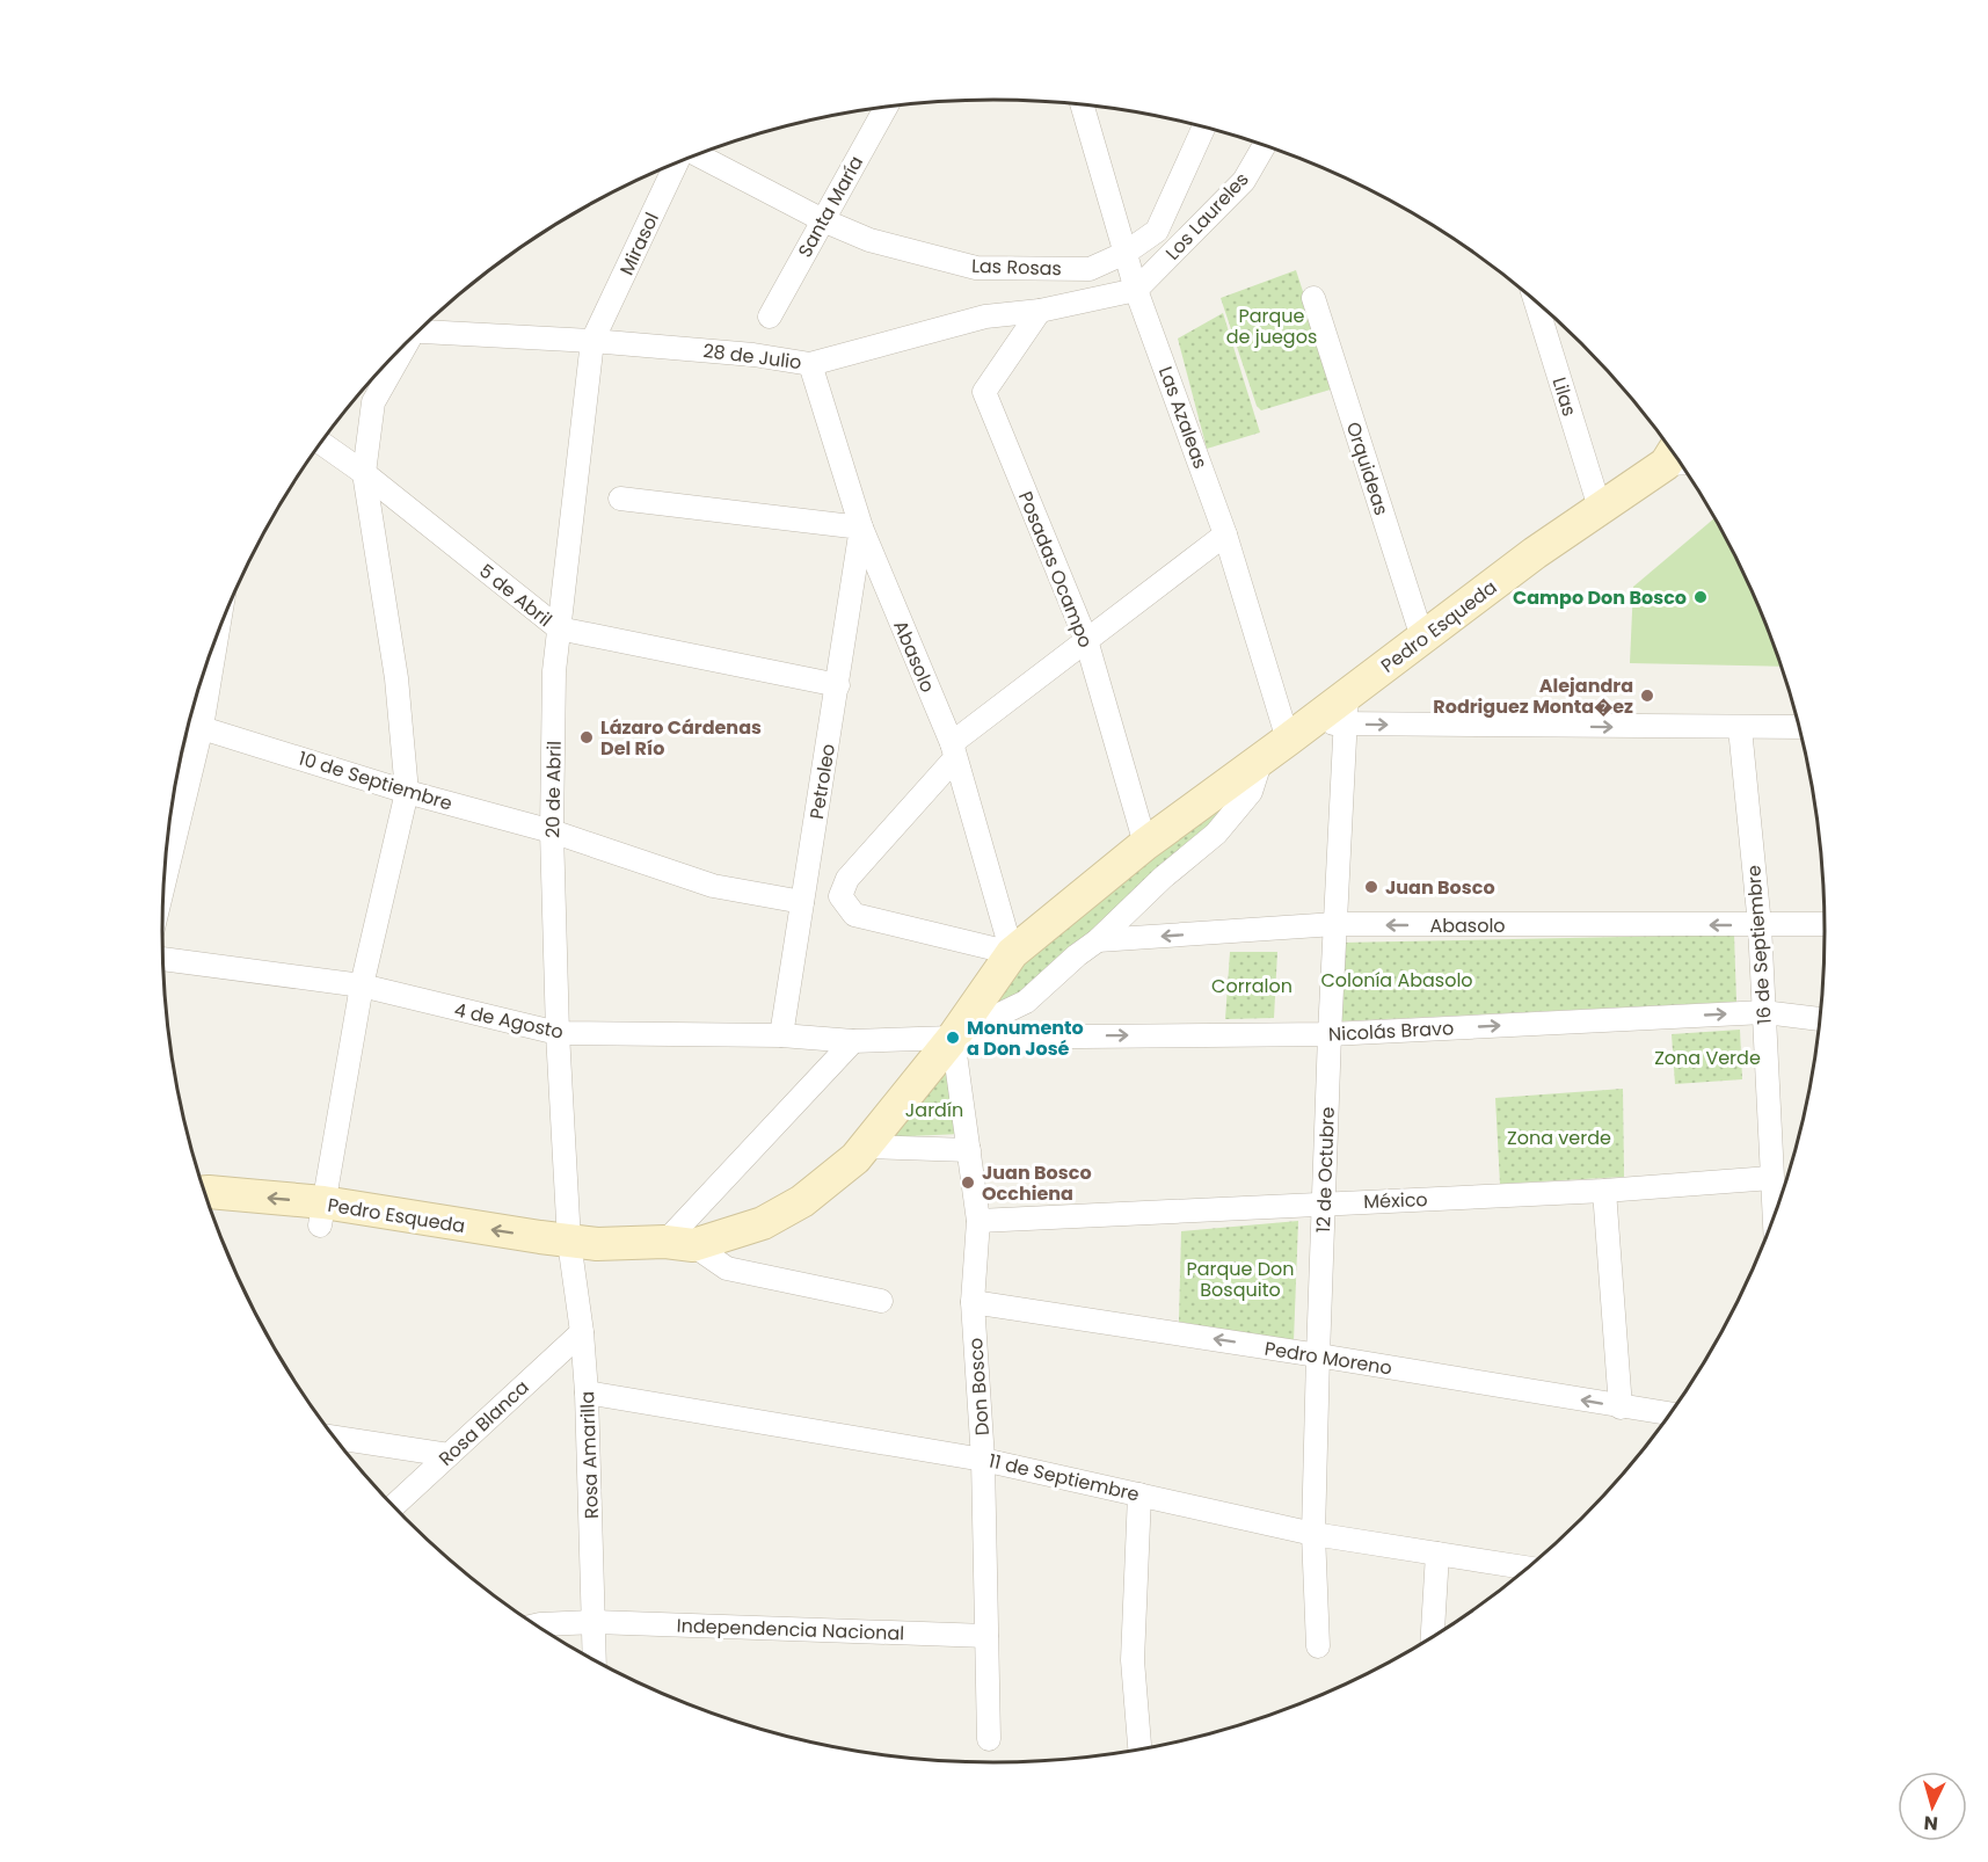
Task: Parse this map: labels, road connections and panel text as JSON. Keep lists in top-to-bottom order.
{
  "streets": {
    "street": [
      "Santa María",
      "Los Laureles",
      "Mirasol",
      "Las Rosas",
      "28 de Julio",
      "Lilas",
      "Las Azaleas",
      "Orquideas",
      "Posadas Ocampo",
      "5 de Abril",
      "Pedro Esqueda",
      "Abasolo",
      "10 de Septiembre",
      "Petroleo",
      "20 de Abril",
      "16 de Septiembre",
      "4 de Agosto",
      "Nicolás Bravo",
      "12 de Octubre",
      "México",
      "Pedro Moreno",
      "Don Bosco",
      "Rosa Blanca",
      "Rosa Amarilla",
      "11 de Septiembre",
      "Independencia Nacional"
    ]
  },
  "crossings": [
    ["Santa María", "Las Rosas"],
    ["Los Laureles", "28 de Julio"],
    ["Los Laureles", "Las Azaleas"],
    ["Mirasol", "28 de Julio"],
    ["Mirasol", "20 de Abril"],
    ["Las Rosas", "Las Azaleas"],
    ["28 de Julio", "Las Azaleas"],
    ["28 de Julio", "Posadas Ocampo"],
    ["28 de Julio", "Abasolo"],
    ["28 de Julio", "20 de Abril"],
    ["Lilas", "Pedro Esqueda"],
    ["Las Azaleas", "Pedro Esqueda"],
    ["Orquideas", "Pedro Esqueda"],
    ["Posadas Ocampo", "Pedro Esqueda"],
    ["5 de Abril", "Petroleo"],
    ["5 de Abril", "20 de Abril"],
    ["Pedro Esqueda", "Abasolo"],
    ["Pedro Esqueda", "20 de Abril"],
    ["Pedro Esqueda", "4 de Agosto"],
    ["Pedro Esqueda", "Nicolás Bravo"],
    ["Pedro Esqueda", "12 de Octubre"],
    ["Pedro Esqueda", "Don Bosco"],
    ["Pedro Esqueda", "Rosa Amarilla"],
    ["Abasolo", "Petroleo"],
    ["Abasolo", "16 de Septiembre"],
    ["Abasolo", "12 de Octubre"],
    ["10 de Septiembre", "Petroleo"],
    ["10 de Septiembre", "20 de Abril"],
    ["Petroleo", "4 de Agosto"],
    ["20 de Abril", "4 de Agosto"],
    ["20 de Abril", "Rosa Amarilla"],
    ["16 de Septiembre", "Nicolás Bravo"],
    ["16 de Septiembre", "México"],
    ["4 de Agosto", "Nicolás Bravo"],
    ["4 de Agosto", "Don Bosco"],
    ["Nicolás Bravo", "12 de Octubre"],
    ["Nicolás Bravo", "Don Bosco"],
    ["12 de Octubre", "México"],
    ["12 de Octubre", "Pedro Moreno"],
    ["12 de Octubre", "11 de Septiembre"],
    ["México", "Don Bosco"],
    ["Pedro Moreno", "Don Bosco"],
    ["Don Bosco", "11 de Septiembre"],
    ["Don Bosco", "Independencia Nacional"],
    ["Rosa Blanca", "Rosa Amarilla"],
    ["Rosa Amarilla", "11 de Septiembre"],
    ["Rosa Amarilla", "Independencia Nacional"]
  ],
  "one_way": ["Abasolo", "Nicolás Bravo", "Pedro Moreno"],
  "parks": [
    "Parque de juegos",
    "Colonía Abasolo",
    "Corralon",
    "Zona Verde",
    "Jardín",
    "Zona verde",
    "Parque Don Bosquito"
  ],
  "places": [
    "Campo Don Bosco",
    "Alejandra Rodriguez Monta�ez",
    "Lázaro Cárdenas Del Río",
    "Juan Bosco",
    "Monumento a Don José",
    "Juan Bosco Occhiena"
  ],
  "north": "bottom"
}
